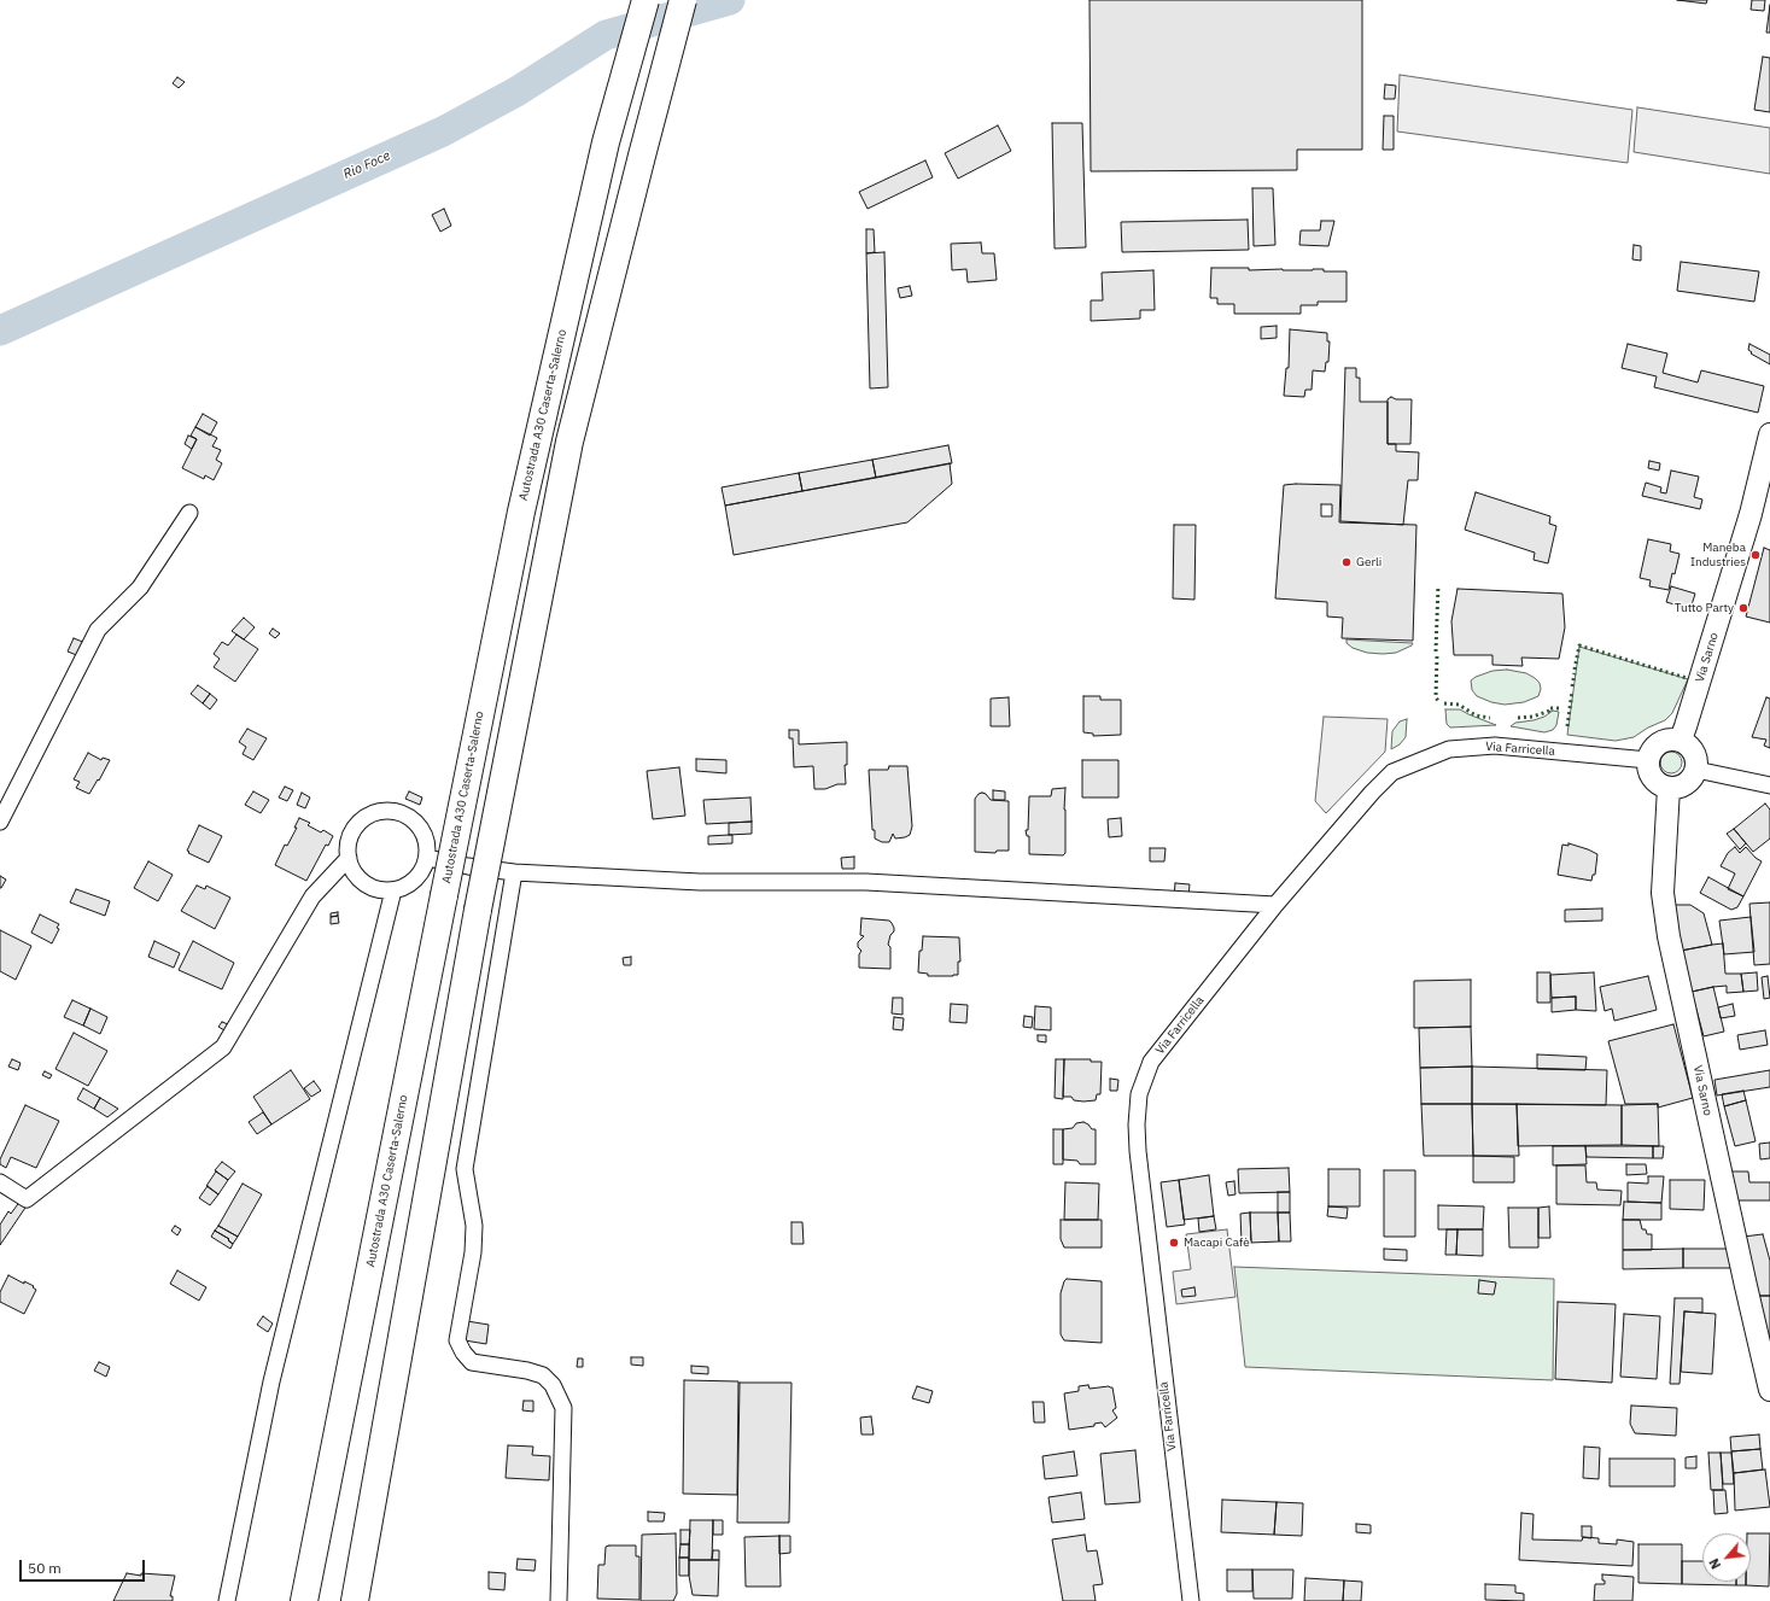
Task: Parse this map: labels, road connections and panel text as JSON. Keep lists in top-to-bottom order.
{
  "streets": {
    "highway": ["Autostrada A30 Caserta-Salerno"],
    "main road": ["Via Sarno"],
    "street": ["Via Farricella"]
  },
  "crossings": [
    ["Via Sarno", "Via Farricella"]
  ],
  "water": ["Rio Foce"],
  "places": [
    "Maneba Industries",
    "Gerli",
    "Tutto Party",
    "Macapi Cafè"
  ],
  "scale_bar": "50 m",
  "north": "bottom left"
}
